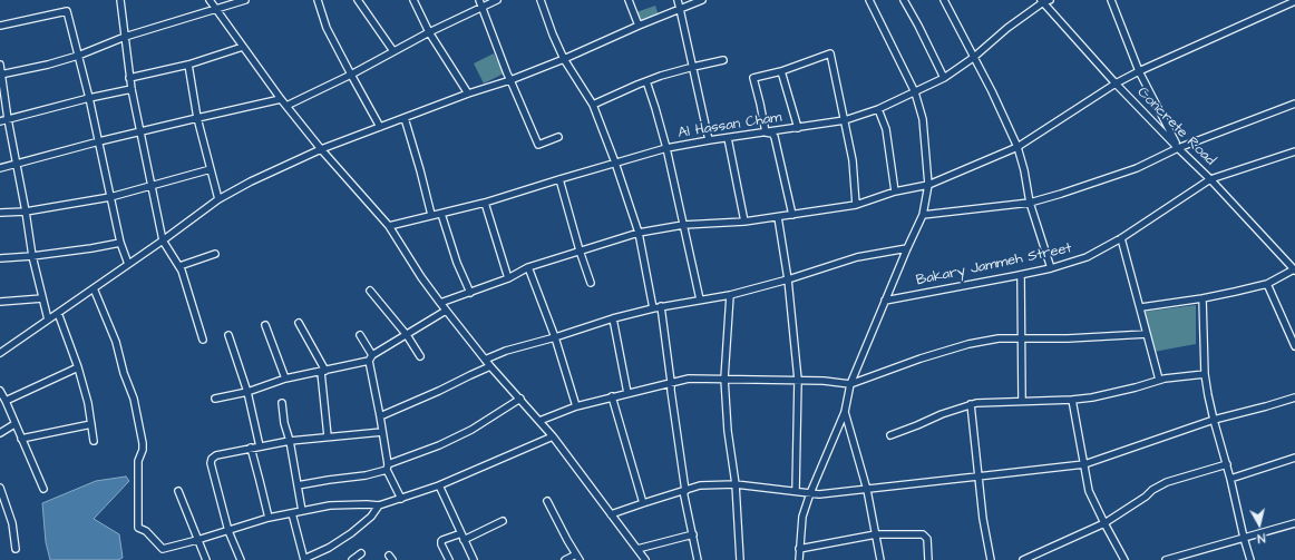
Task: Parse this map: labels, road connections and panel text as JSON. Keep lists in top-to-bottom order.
{
  "streets": {
    "street": ["Al Hassan Cham", "Concrete Road", "Bakary Jammeh Street"]
  },
  "crossings": [
    ["Al Hassan Cham", "Concrete Road"],
    ["Concrete Road", "Bakary Jammeh Street"]
  ],
  "north": "bottom"
}
